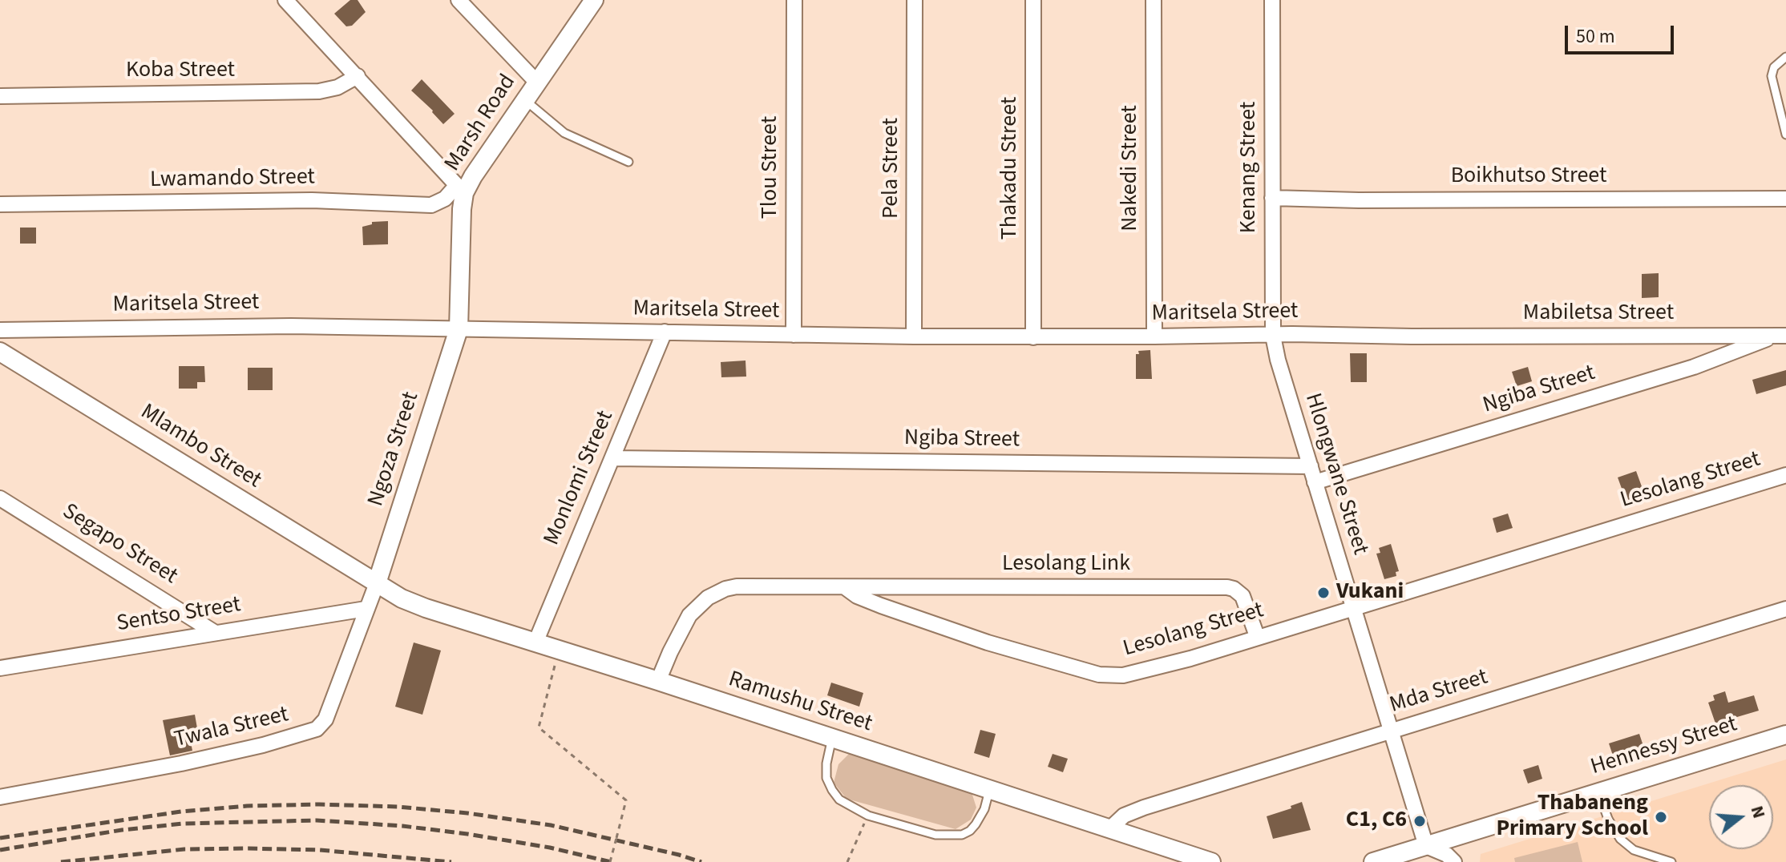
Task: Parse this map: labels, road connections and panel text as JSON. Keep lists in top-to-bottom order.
{
  "streets": {
    "street": [
      "Koba Street",
      "Marsh Road",
      "Tlou Street",
      "Kenang Street",
      "Pela Street",
      "Thakadu Street",
      "Nakedi Street",
      "Boikhutso Street",
      "Lwamando Street",
      "Maritsela Street",
      "Mabiletsa Street",
      "Ngiba Street",
      "Mlambo Street",
      "Ngoza Street",
      "Hlongwane Street",
      "Monlomi Street",
      "Lesolang Street",
      "Segapo Street",
      "Lesolang Link",
      "Sentso Street",
      "Mda Street",
      "Ramushu Street",
      "Twala Street",
      "Hennessy Street"
    ]
  },
  "crossings": [
    ["Marsh Road", "Lwamando Street"],
    ["Marsh Road", "Maritsela Street"],
    ["Marsh Road", "Ngoza Street"],
    ["Tlou Street", "Maritsela Street"],
    ["Kenang Street", "Boikhutso Street"],
    ["Kenang Street", "Maritsela Street"],
    ["Kenang Street", "Hlongwane Street"],
    ["Pela Street", "Maritsela Street"],
    ["Thakadu Street", "Maritsela Street"],
    ["Nakedi Street", "Maritsela Street"],
    ["Maritsela Street", "Mabiletsa Street"],
    ["Maritsela Street", "Ngoza Street"],
    ["Maritsela Street", "Hlongwane Street"],
    ["Maritsela Street", "Monlomi Street"],
    ["Mabiletsa Street", "Ngiba Street"],
    ["Ngiba Street", "Hlongwane Street"],
    ["Ngiba Street", "Monlomi Street"],
    ["Mlambo Street", "Ngoza Street"],
    ["Mlambo Street", "Ramushu Street"],
    ["Mlambo Street", "Twala Street"],
    ["Ngoza Street", "Ramushu Street"],
    ["Ngoza Street", "Twala Street"],
    ["Hlongwane Street", "Lesolang Street"],
    ["Hlongwane Street", "Mda Street"],
    ["Hlongwane Street", "Hennessy Street"],
    ["Monlomi Street", "Ramushu Street"],
    ["Lesolang Street", "Lesolang Link"],
    ["Lesolang Street", "Ramushu Street"],
    ["Segapo Street", "Sentso Street"],
    ["Sentso Street", "Twala Street"],
    ["Mda Street", "Ramushu Street"],
    ["Ramushu Street", "Twala Street"]
  ],
  "places": ["Vukani", "Thabaneng Primary School", "C1, C6"],
  "scale_bar": "50 m",
  "north": "right"
}
